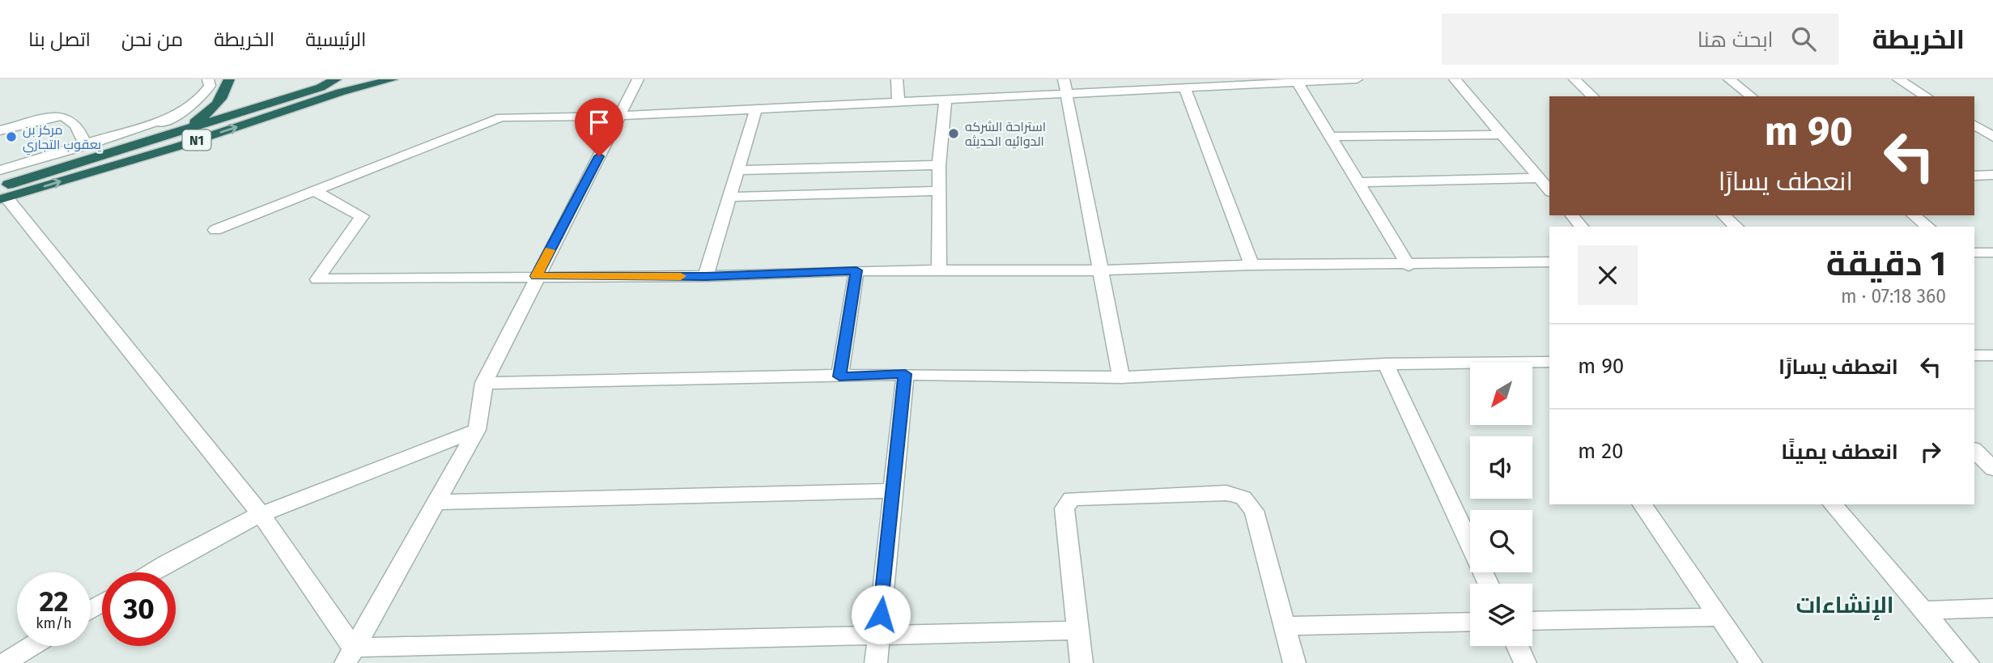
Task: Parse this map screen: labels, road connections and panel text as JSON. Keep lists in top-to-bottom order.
{
  "streets": {
    "highway": ["N1"]
  },
  "districts": ["الإنشاءات"],
  "places": ["استراحة الشركه الدوائيه الحديثه", "مركز بن يعقوب التجاري"],
  "north": "bottom left",
  "page": {
    "header": "الخريطة",
    "search": "ابحث هنا",
    "nav": [
      "الرئيسية",
      "الخريطة",
      "من نحن",
      "اتصل بنا"
    ],
    "turn": ["90 m", "انعطف يسارًا"],
    "heading": ["1 دقيقة", "360 m · 07:18"],
    "list": [
      {
        "name": "انعطف يسارًا",
        "value": "90 m"
      },
      {
        "name": "انعطف يمينًا",
        "value": "20 m"
      }
    ],
    "speed": "22 km/h",
    "limit": "30"
  }
}
